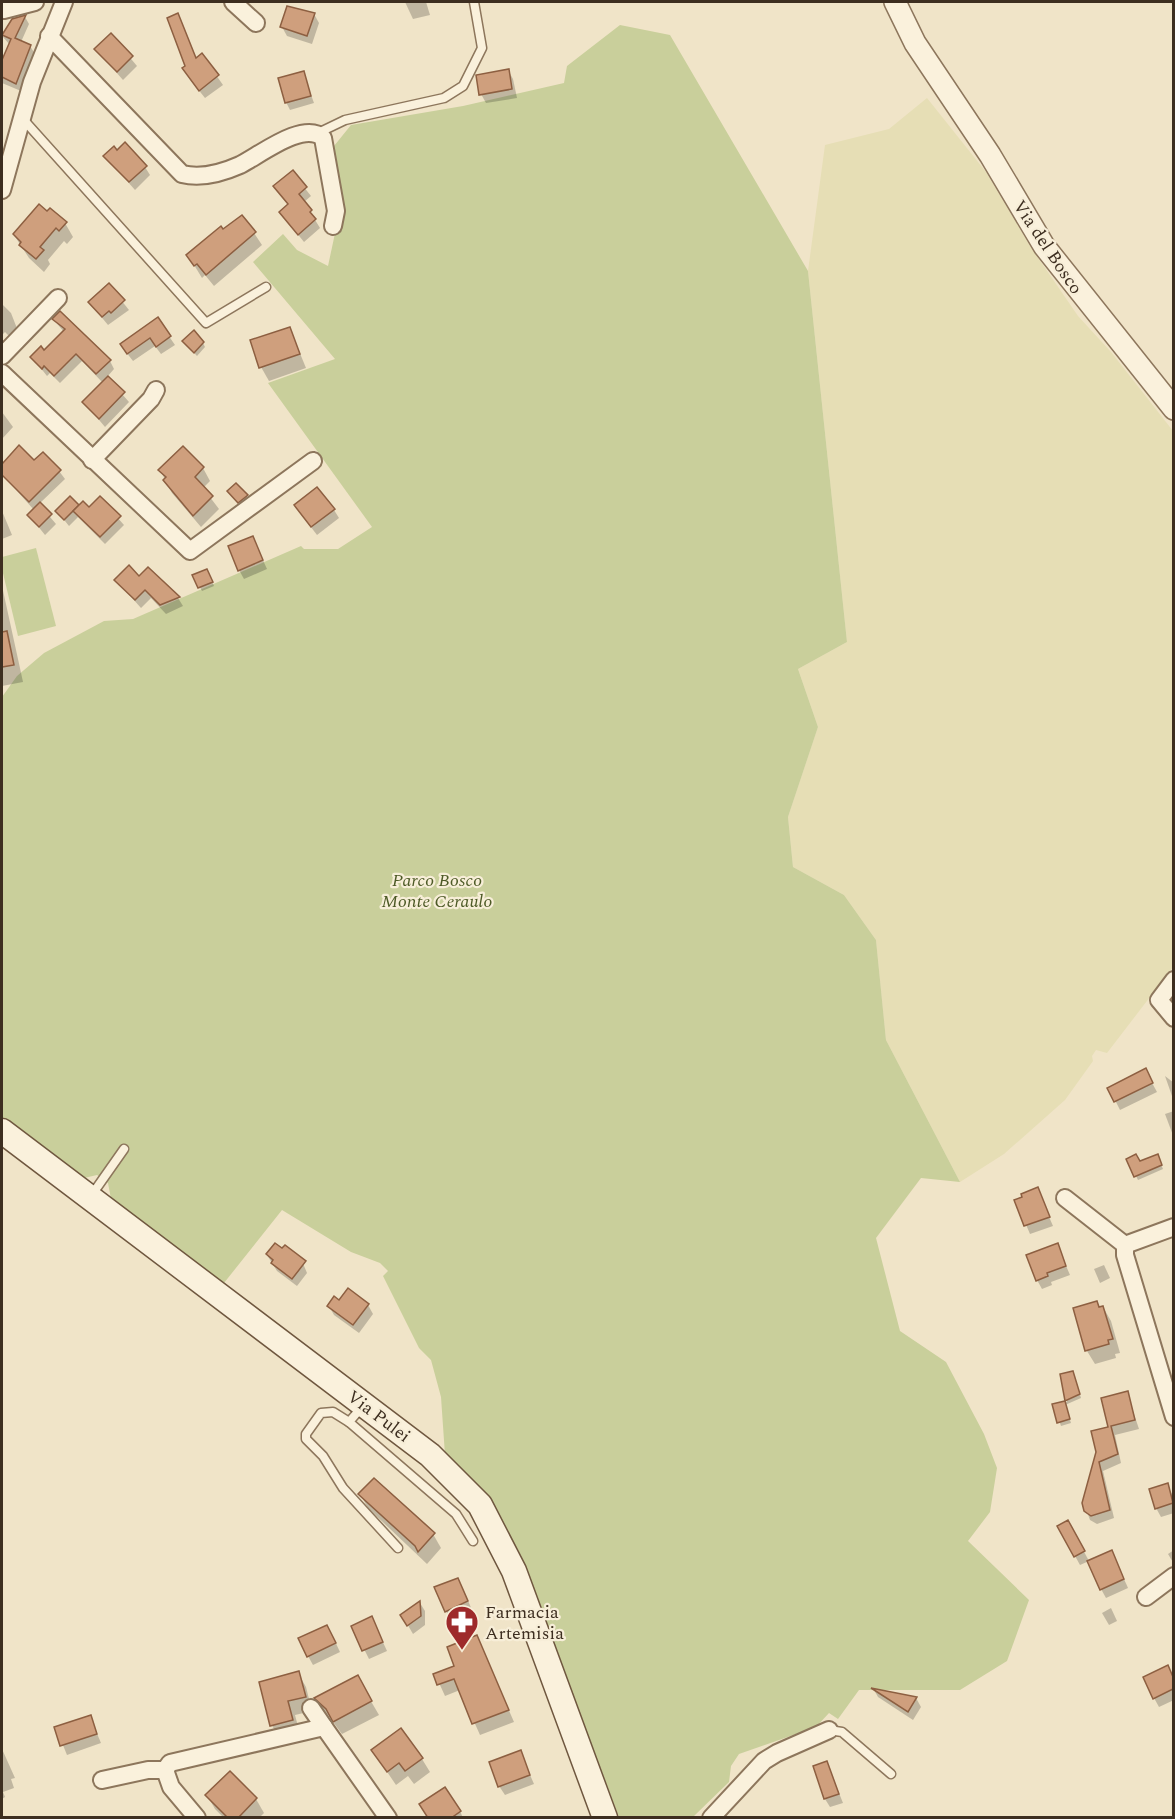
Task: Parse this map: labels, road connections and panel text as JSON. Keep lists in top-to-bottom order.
{
  "streets": {
    "main road": ["Via Pulei"],
    "street": ["Via del Bosco"]
  },
  "parks": ["Parco Bosco Monte Ceraulo"],
  "places": {
    "pharmacy": ["Farmacia Artemisia"]
  }
}
